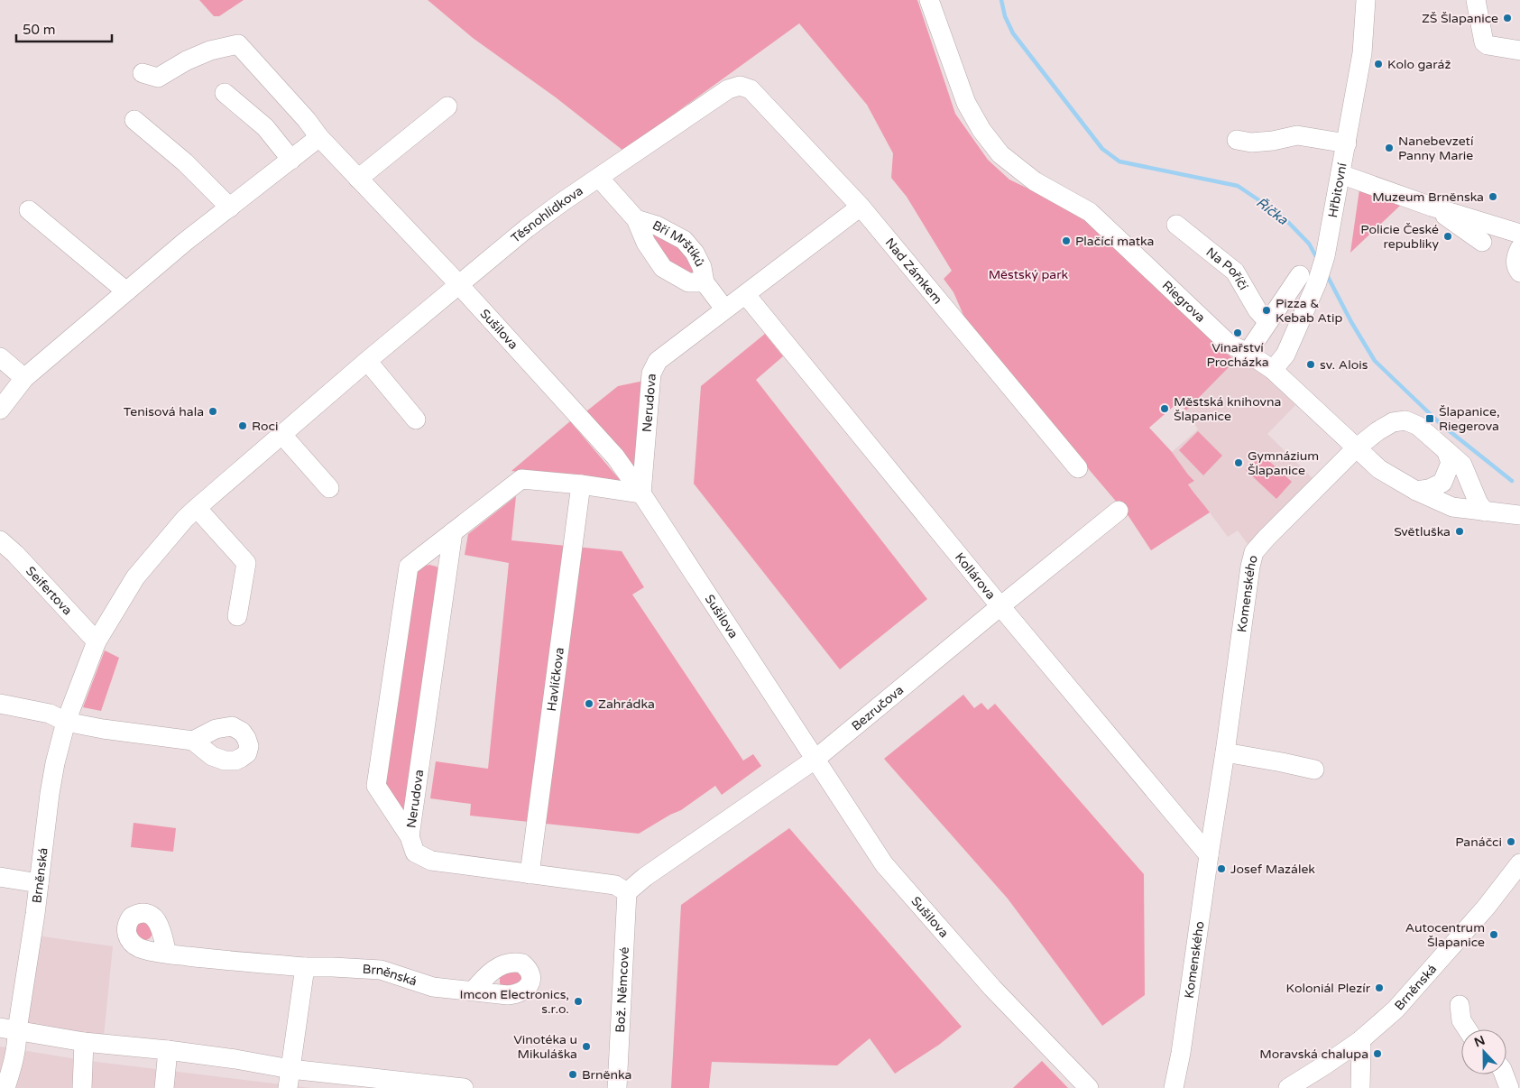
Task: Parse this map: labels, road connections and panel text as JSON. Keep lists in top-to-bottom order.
{
  "streets": {
    "street": [
      "Hřbitovní",
      "Těsnohlídkova",
      "Bří Mrštíků",
      "Na Poříčí",
      "Nad Zámkem",
      "Riegrova",
      "Sušilova",
      "Nerudova",
      "Kollárova",
      "Seifertova",
      "Komenského",
      "Havlíčkova",
      "Bezručova",
      "Brněnská",
      "Bož. Němcové"
    ]
  },
  "crossings": [
    ["Hřbitovní", "Riegrova"],
    ["Těsnohlídkova", "Bří Mrštíků"],
    ["Těsnohlídkova", "Nad Zámkem"],
    ["Těsnohlídkova", "Sušilova"],
    ["Těsnohlídkova", "Brněnská"],
    ["Bří Mrštíků", "Nerudova"],
    ["Nad Zámkem", "Nerudova"],
    ["Riegrova", "Komenského"],
    ["Sušilova", "Nerudova"],
    ["Sušilova", "Bezručova"],
    ["Nerudova", "Kollárova"],
    ["Nerudova", "Havlíčkova"],
    ["Kollárova", "Komenského"],
    ["Kollárova", "Bezručova"],
    ["Seifertova", "Brněnská"],
    ["Bezručova", "Bož. Němcové"]
  ],
  "water": ["Říčka"],
  "parks": ["Městský park"],
  "places": {
    "other": [
      "ZŠ Šlapanice",
      "Kolo garáž",
      "Nanebevzetí Panny Marie",
      "Muzeum Brněnska",
      "Policie České republiky",
      "Plačící matka",
      "Pizza & Kebab Atip",
      "Vinařství Procházka",
      "sv. Alois",
      "Městská knihovna Šlapanice",
      "Tenisová hala",
      "Roci",
      "Gymnázium Šlapanice",
      "Světluška",
      "Zahrádka",
      "Panáčci",
      "Josef Mazálek",
      "Autocentrum Šlapanice",
      "Koloniál Plezír",
      "Imcon Electronics, s.r.o.",
      "Vinotéka u Mikuláška",
      "Moravská chalupa",
      "Brněnka"
    ],
    "transit": ["Šlapanice, Riegerova"]
  },
  "scale_bar": "50 m",
  "north": "top"
}
